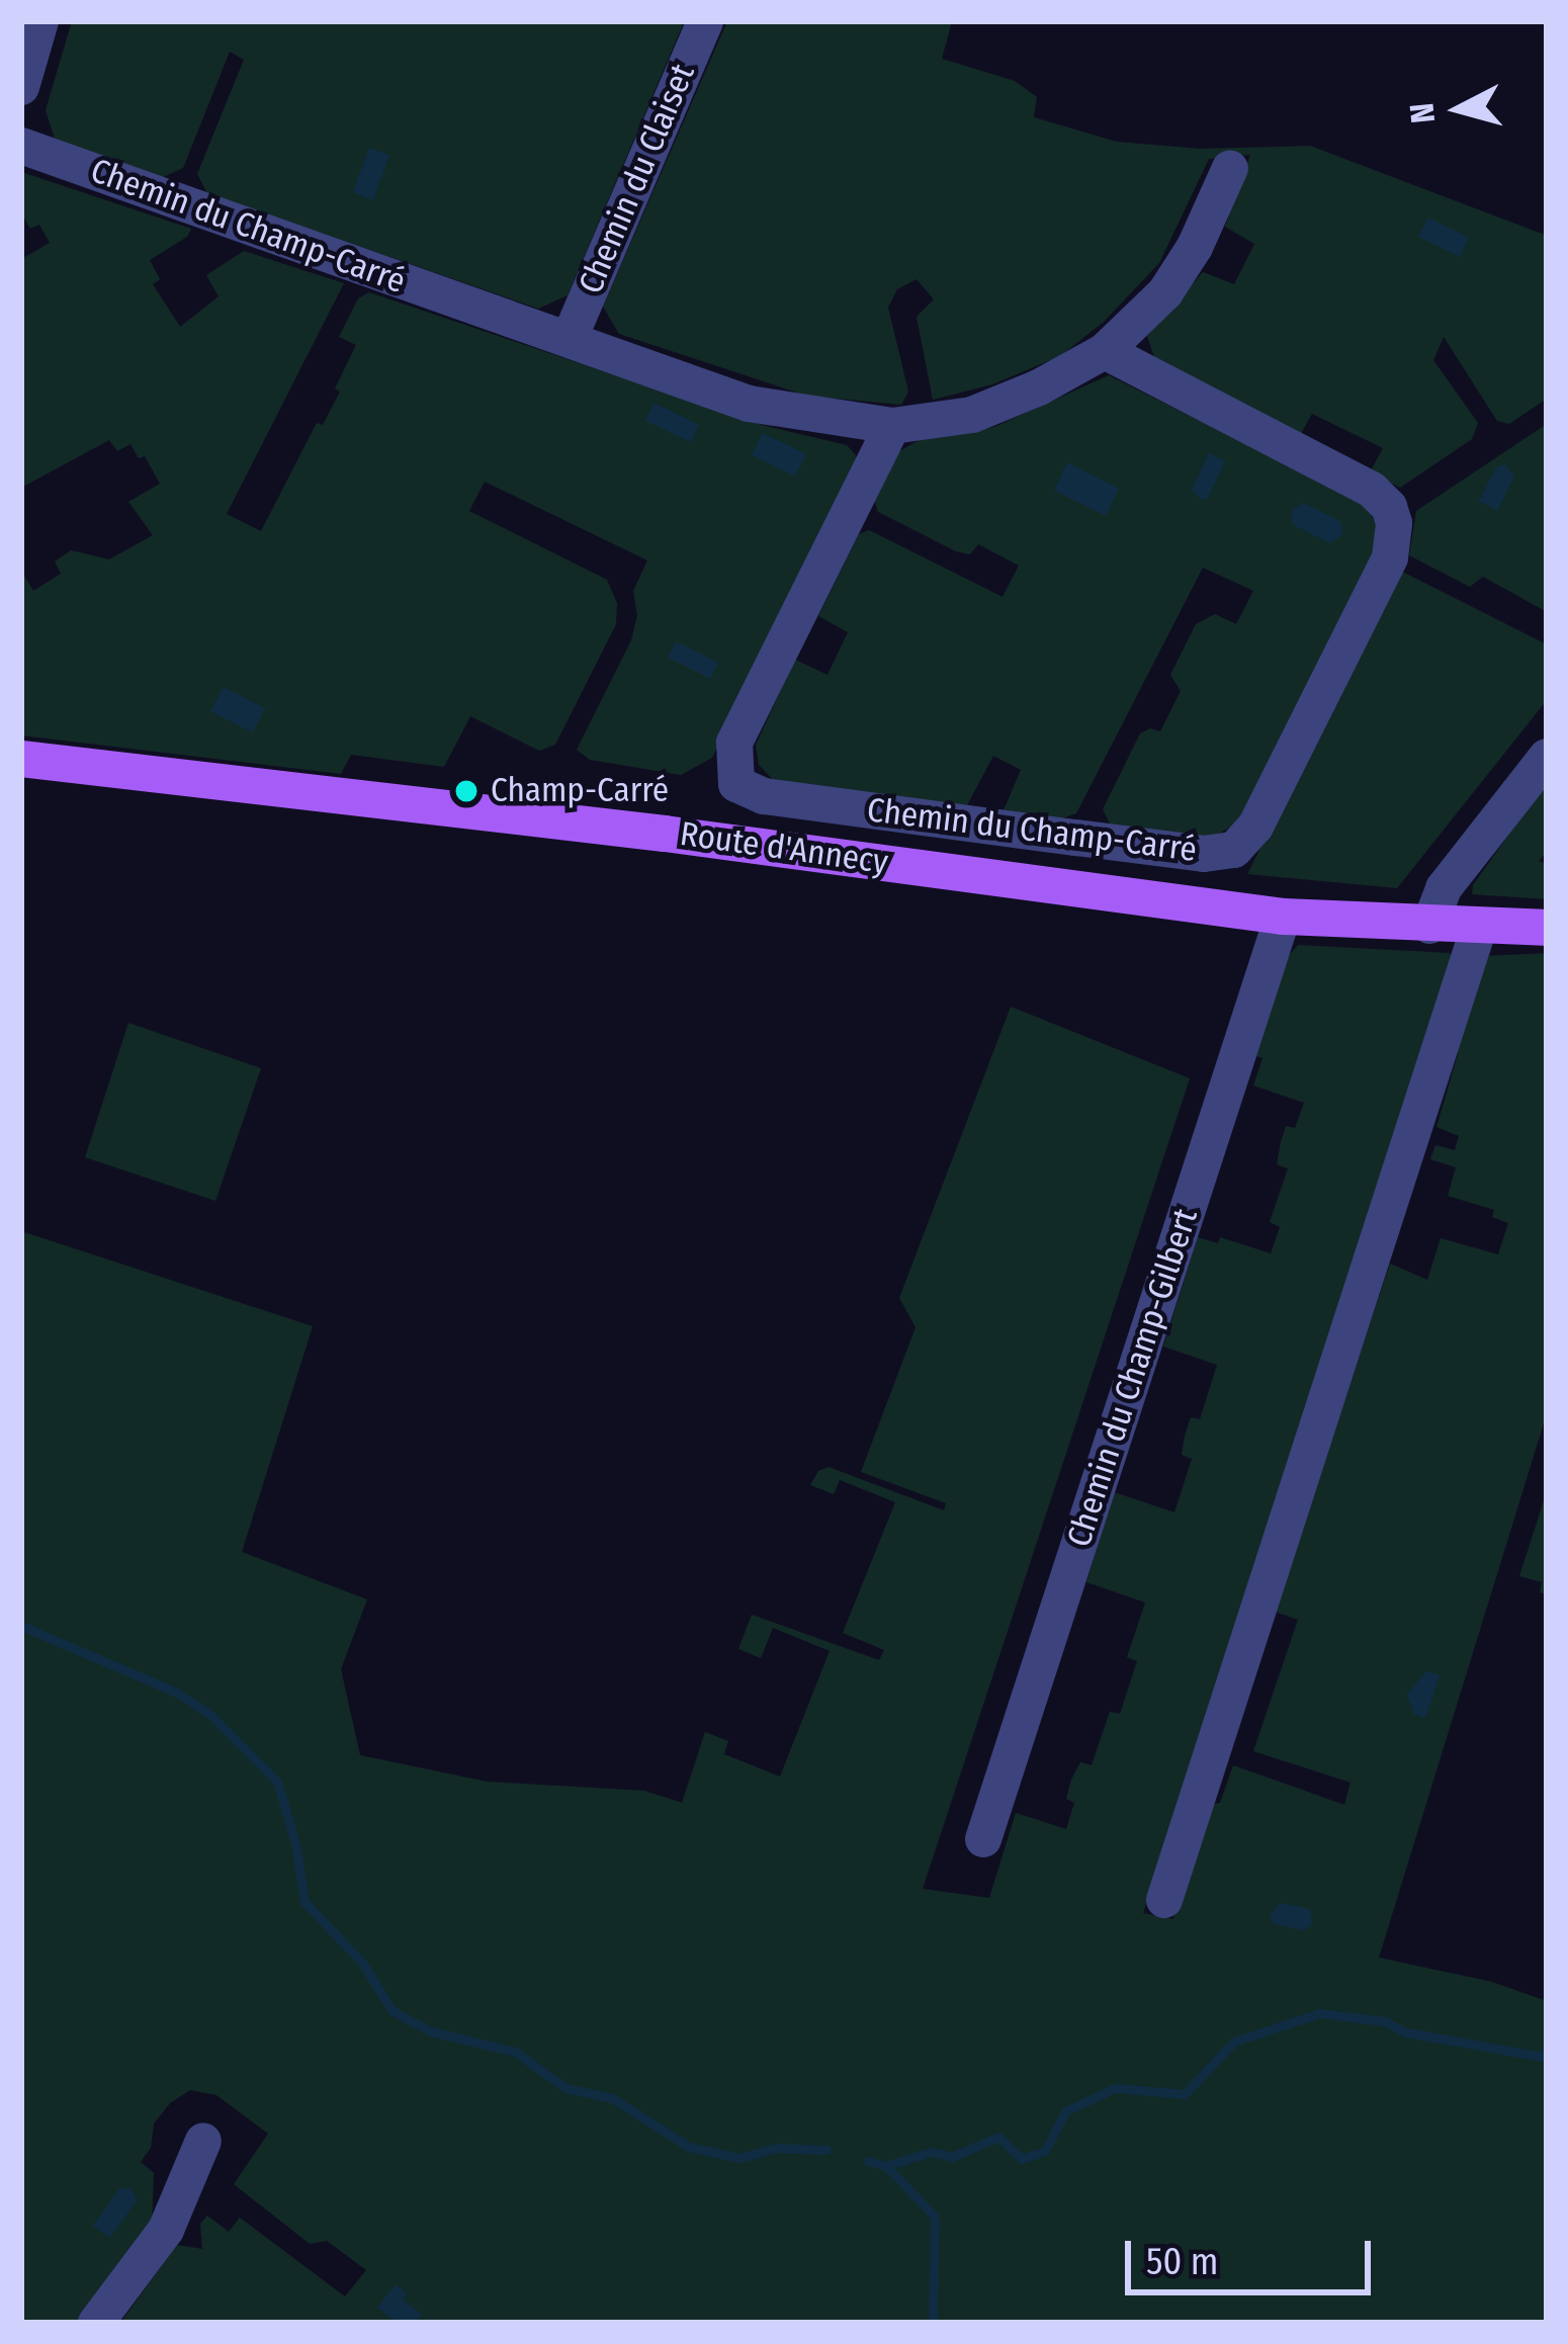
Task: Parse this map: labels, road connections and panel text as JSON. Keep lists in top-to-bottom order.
{
  "streets": {
    "main road": ["Route d'Annecy"],
    "street": ["Chemin du Claiset", "Chemin du Champ-Carré", "Chemin du Champ-Gilbert"]
  },
  "crossings": [
    ["Chemin du Claiset", "Chemin du Champ-Carré"],
    ["Route d'Annecy", "Chemin du Champ-Gilbert"]
  ],
  "places": ["Champ-Carré"],
  "scale_bar": "50 m",
  "north": "left"
}
